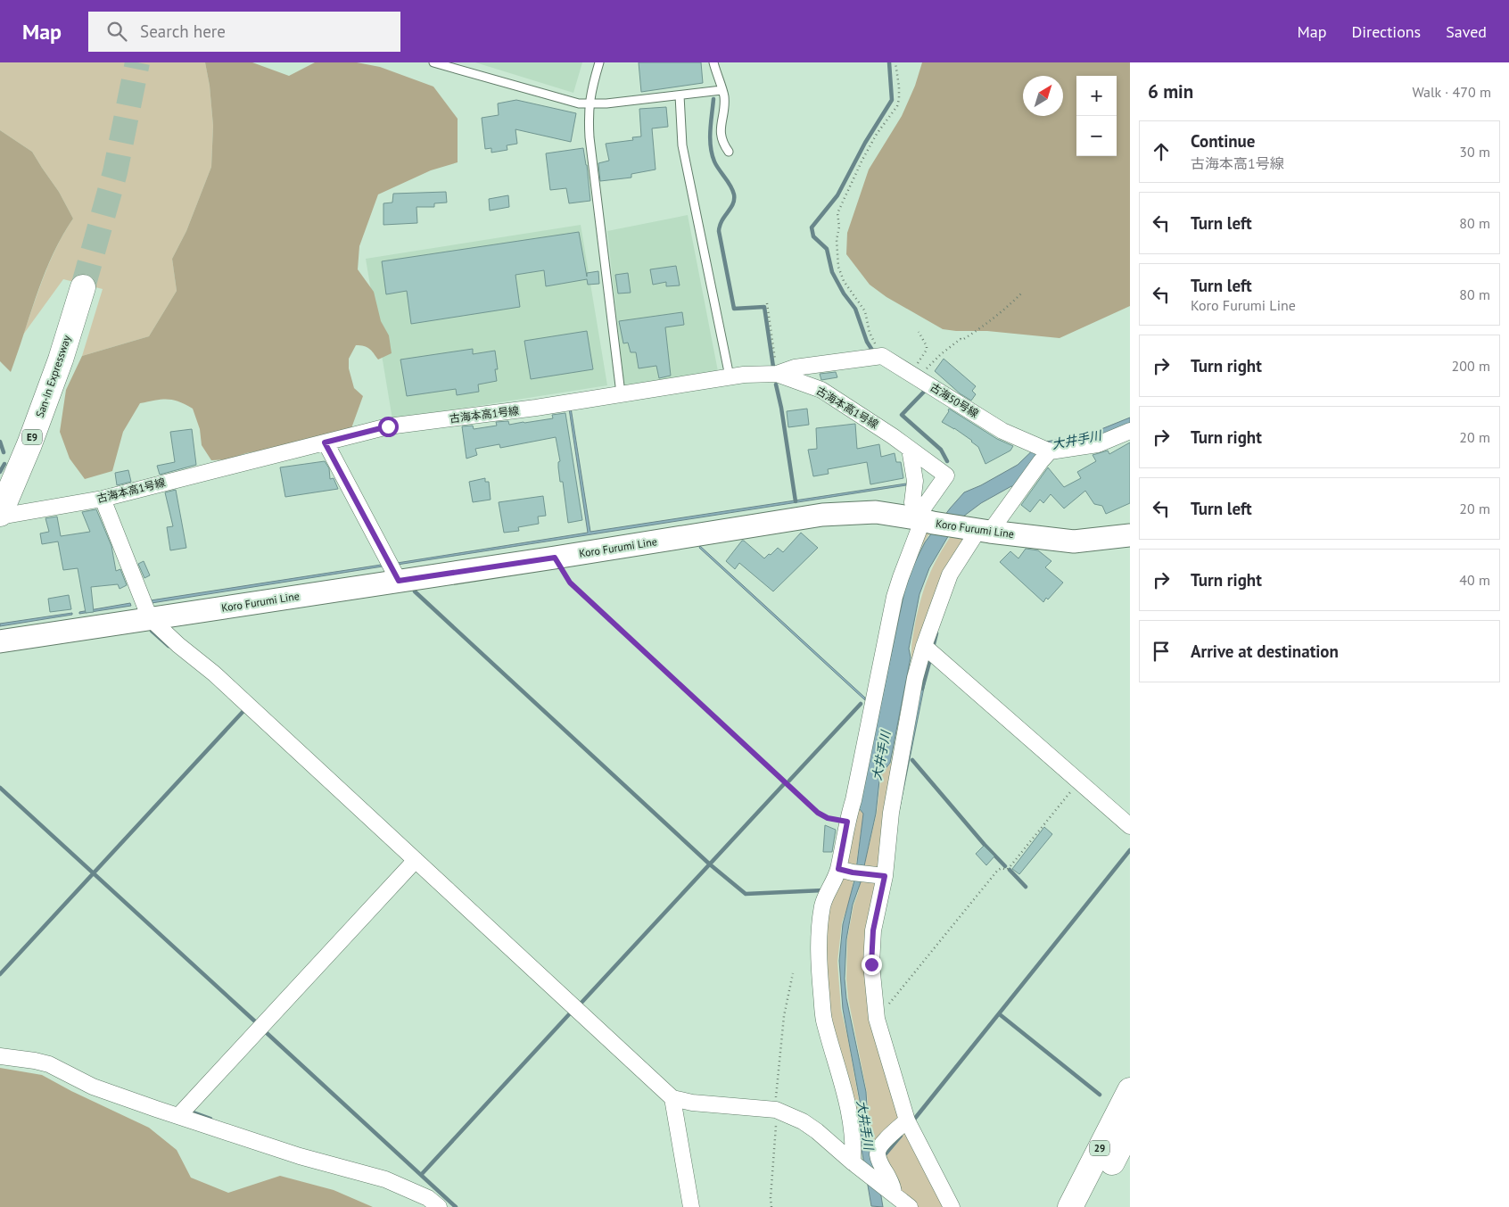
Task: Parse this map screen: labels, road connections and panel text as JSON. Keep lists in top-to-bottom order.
{
  "streets": {
    "highway": ["San-In Expressway", "E9", "29"],
    "main road": ["Koro Furumi Line"],
    "street": ["古海50号線", "古海本高1号線"]
  },
  "crossings": [
    ["San-In Expressway", "古海本高1号線"],
    ["古海本高1号線", "Koro Furumi Line"]
  ],
  "water": ["大井手川"],
  "north": "top right",
  "page": {
    "header": "Map",
    "search": "Search here",
    "nav": ["Map", "Directions", "Saved"],
    "heading": ["6 min", "Walk · 470 m"],
    "map_buttons": ["+", "−"],
    "list": [
      ["Continue", "古海本高1号線", "30 m"],
      ["Turn left", "80 m"],
      ["Turn left", "Koro Furumi Line", "80 m"],
      ["Turn right", "200 m"],
      ["Turn right", "20 m"],
      ["Turn left", "20 m"],
      ["Turn right", "40 m"],
      "Arrive at destination"
    ]
  }
}
